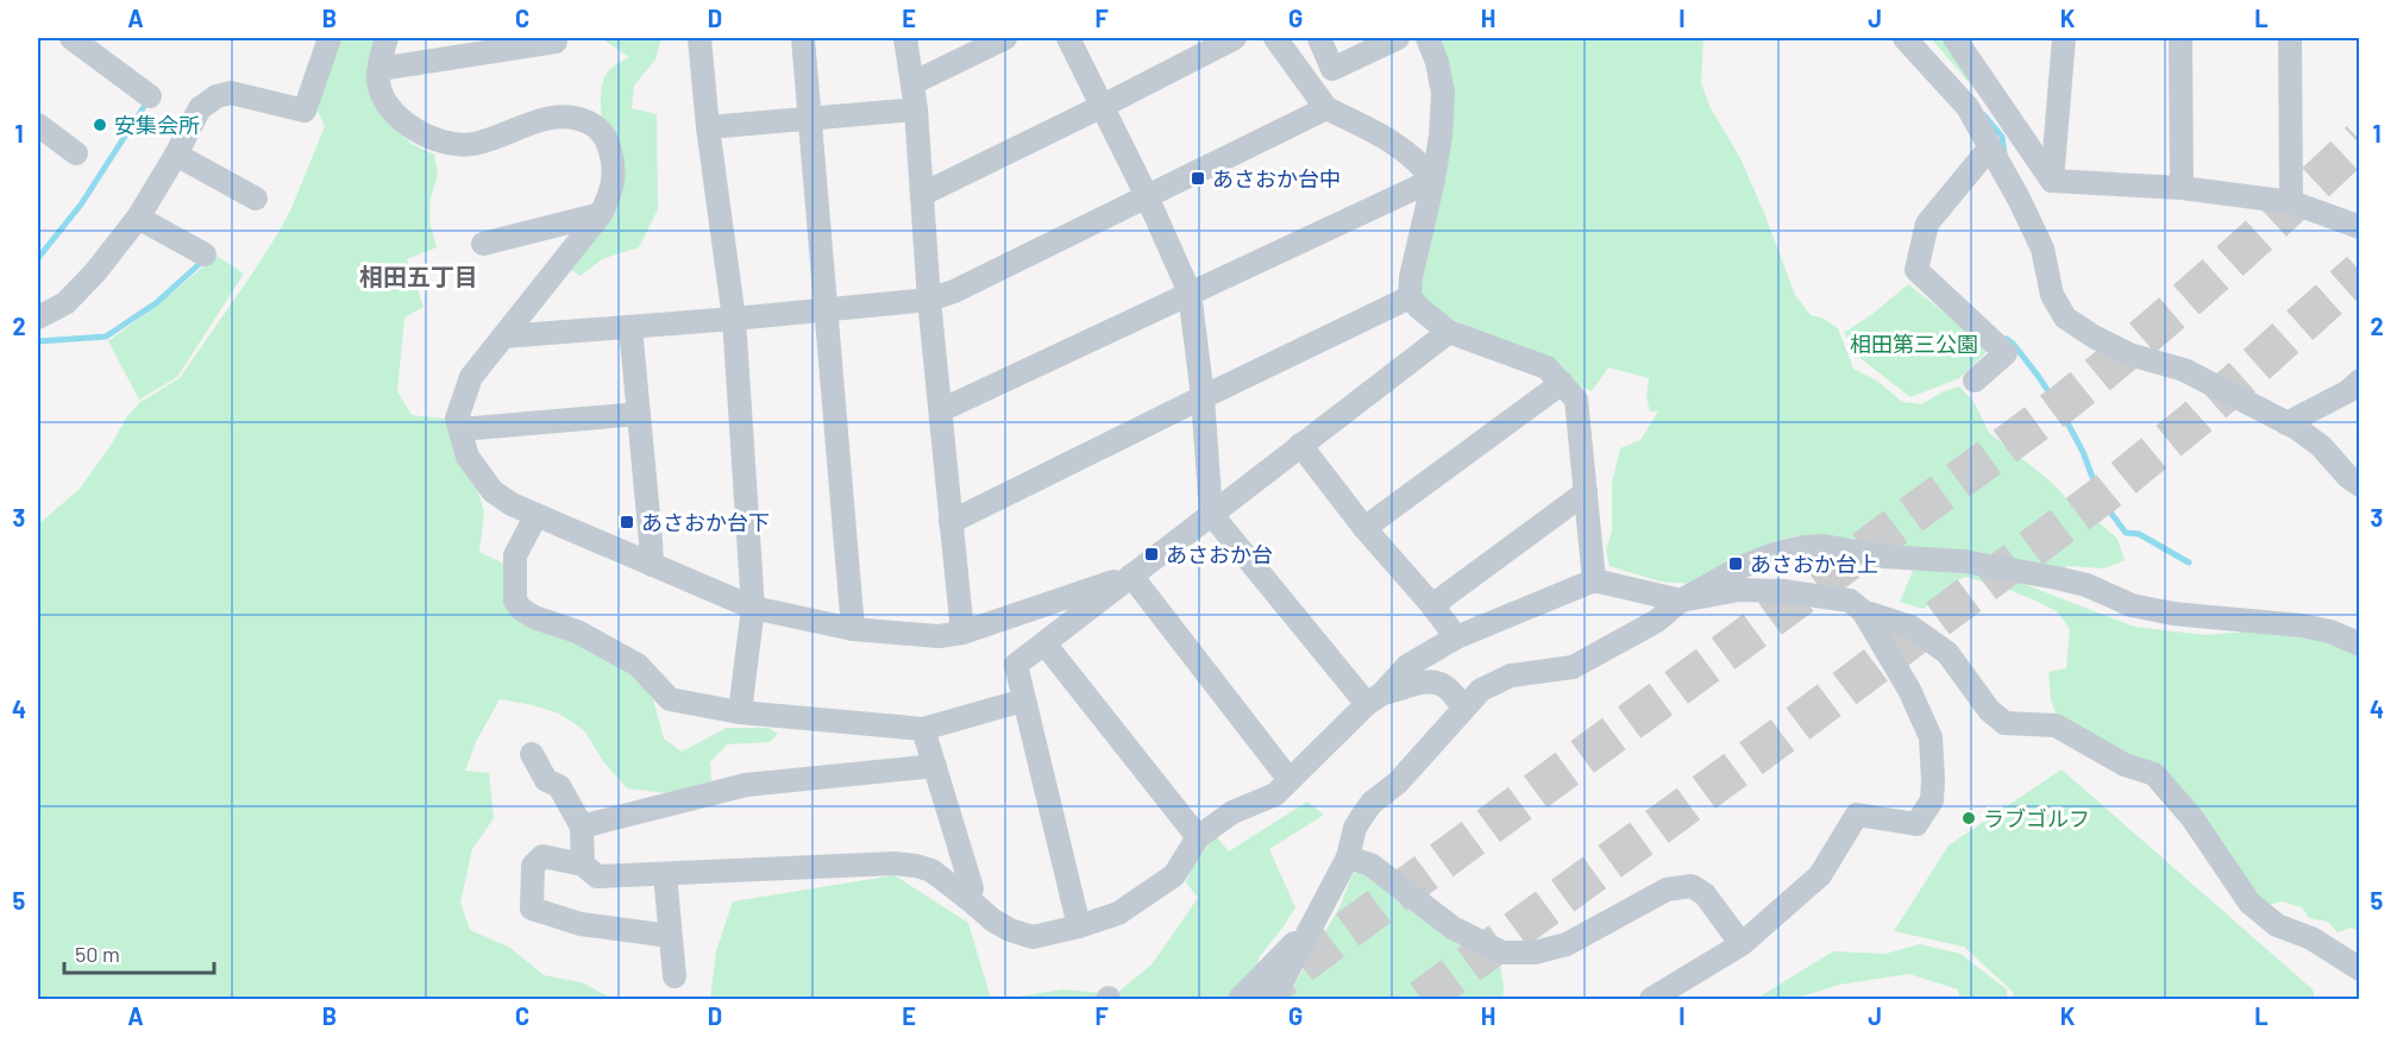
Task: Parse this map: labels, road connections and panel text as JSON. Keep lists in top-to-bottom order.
{
  "districts": ["相田五丁目"],
  "parks": ["相田第三公園"],
  "places": {
    "other": ["安集会所", "ラブゴルフ"],
    "transit": [
      "あさおか台中",
      "あさおか台下",
      "あさおか台",
      "あさおか台上"
    ]
  },
  "scale_bar": "50 m",
  "grid": {
    "columns": [
      "A",
      "B",
      "C",
      "D",
      "E",
      "F",
      "G",
      "H",
      "I",
      "J",
      "K",
      "L"
    ],
    "rows": [
      "1",
      "2",
      "3",
      "4",
      "5"
    ]
  }
}
